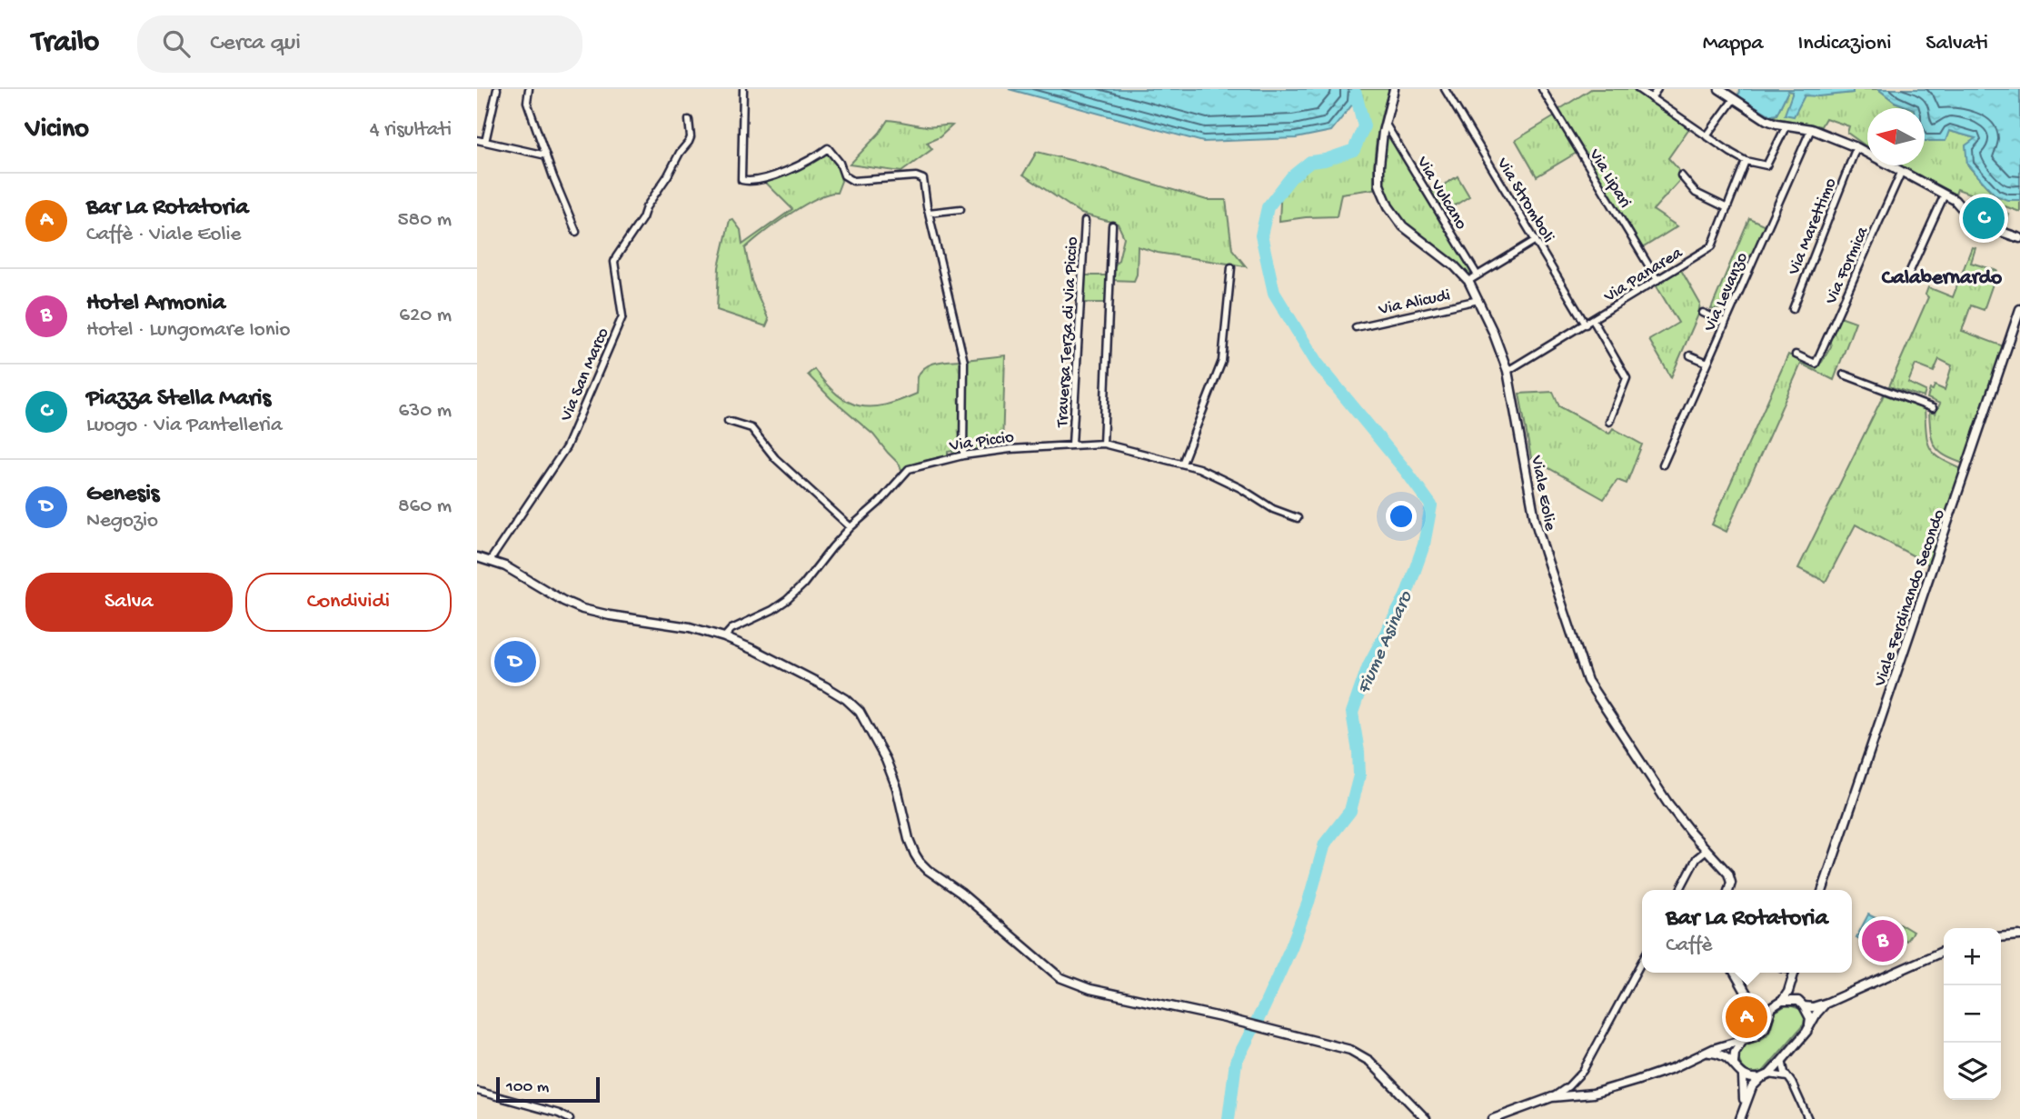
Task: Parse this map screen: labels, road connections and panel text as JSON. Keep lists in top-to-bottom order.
{
  "streets": {
    "street": [
      "Via Lipari",
      "Via Vulcano",
      "Via Stromboli",
      "Via Marettimo",
      "Via Formica",
      "Via Panarea",
      "Via Levanzo",
      "Via Alicudi",
      "Traversa Terza di Via Piccio",
      "Via San Marco",
      "Via Piccio",
      "Viale Eolie",
      "Viale Ferdinando Secondo"
    ]
  },
  "crossings": [
    ["Via Lipari", "Via Panarea"],
    ["Via Vulcano", "Viale Eolie"],
    ["Via Stromboli", "Via Panarea"],
    ["Via Panarea", "Viale Eolie"],
    ["Via Alicudi", "Viale Eolie"],
    ["Traversa Terza di Via Piccio", "Via Piccio"]
  ],
  "districts": ["Calabernardo"],
  "water": ["Fiume Asinaro"],
  "scale_bar": "100 m",
  "north": "left",
  "page": {
    "header": "Trailo",
    "search": "Cerca qui",
    "nav": ["Mappa", "Indicazioni", "Salvati"],
    "heading": ["Vicino", "4 risultati"],
    "list": [
      {
        "mark": "A",
        "name": "Bar La Rotatoria",
        "note": "Caffè · Viale Eolie",
        "value": "580 m"
      },
      {
        "mark": "B",
        "name": "Hotel Armonia",
        "note": "Hotel · Lungomare Ionio",
        "value": "620 m"
      },
      {
        "mark": "C",
        "name": "Piazza Stella Maris",
        "note": "Luogo · Via Pantelleria",
        "value": "630 m"
      },
      {
        "mark": "D",
        "name": "Genesis",
        "note": "Negozio",
        "value": "860 m"
      }
    ],
    "pins": [
      "C",
      "D",
      "B",
      "A"
    ],
    "buttons": ["Salva", "Condividi"],
    "popup": ["Bar La Rotatoria", "Caffè"],
    "map_buttons": ["+", "−"],
    "scale": "100 m"
  }
}
